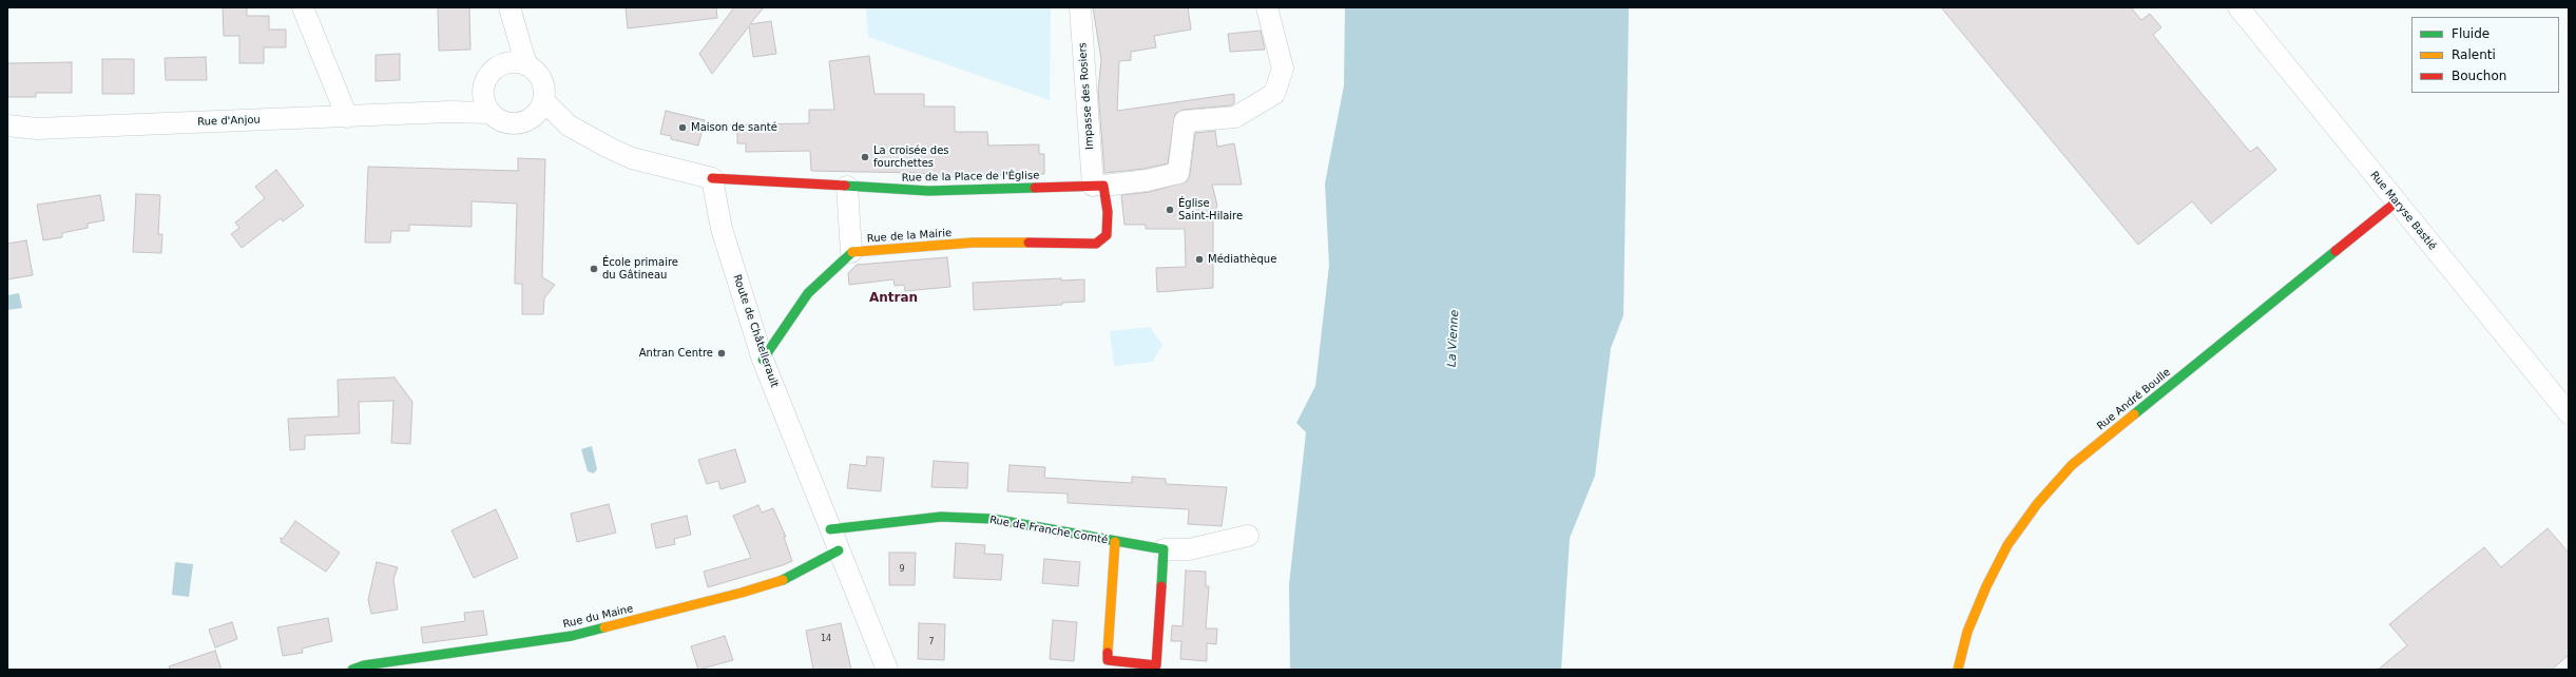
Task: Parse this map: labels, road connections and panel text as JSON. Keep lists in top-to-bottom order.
{
  "streets": {
    "street": [
      "Impasse des Rosiers",
      "Rue d'Anjou",
      "Rue de la Place de l'Église",
      "Rue Maryse Bastié",
      "Rue de la Mairie",
      "Route de Châtellerault",
      "Rue André Boulle",
      "Rue de Franche Comté",
      "Rue du Maine"
    ]
  },
  "crossings": [
    ["Impasse des Rosiers", "Rue de la Place de l'Église"],
    ["Impasse des Rosiers", "Rue de la Mairie"],
    ["Rue de la Place de l'Église", "Rue de la Mairie"],
    ["Rue de la Place de l'Église", "Route de Châtellerault"],
    ["Rue Maryse Bastié", "Rue André Boulle"],
    ["Route de Châtellerault", "Rue de Franche Comté"],
    ["Route de Châtellerault", "Rue du Maine"]
  ],
  "districts": ["Antran"],
  "water": ["La Vienne"],
  "places": [
    "Maison de santé",
    "La croisée des fourchettes",
    "Église Saint-Hilaire",
    "Médiathèque",
    "École primaire du Gâtineau",
    "Antran Centre"
  ],
  "house_numbers": ["9", "14", "7"],
  "legend": ["Fluide", "Ralenti", "Bouchon"]
}
